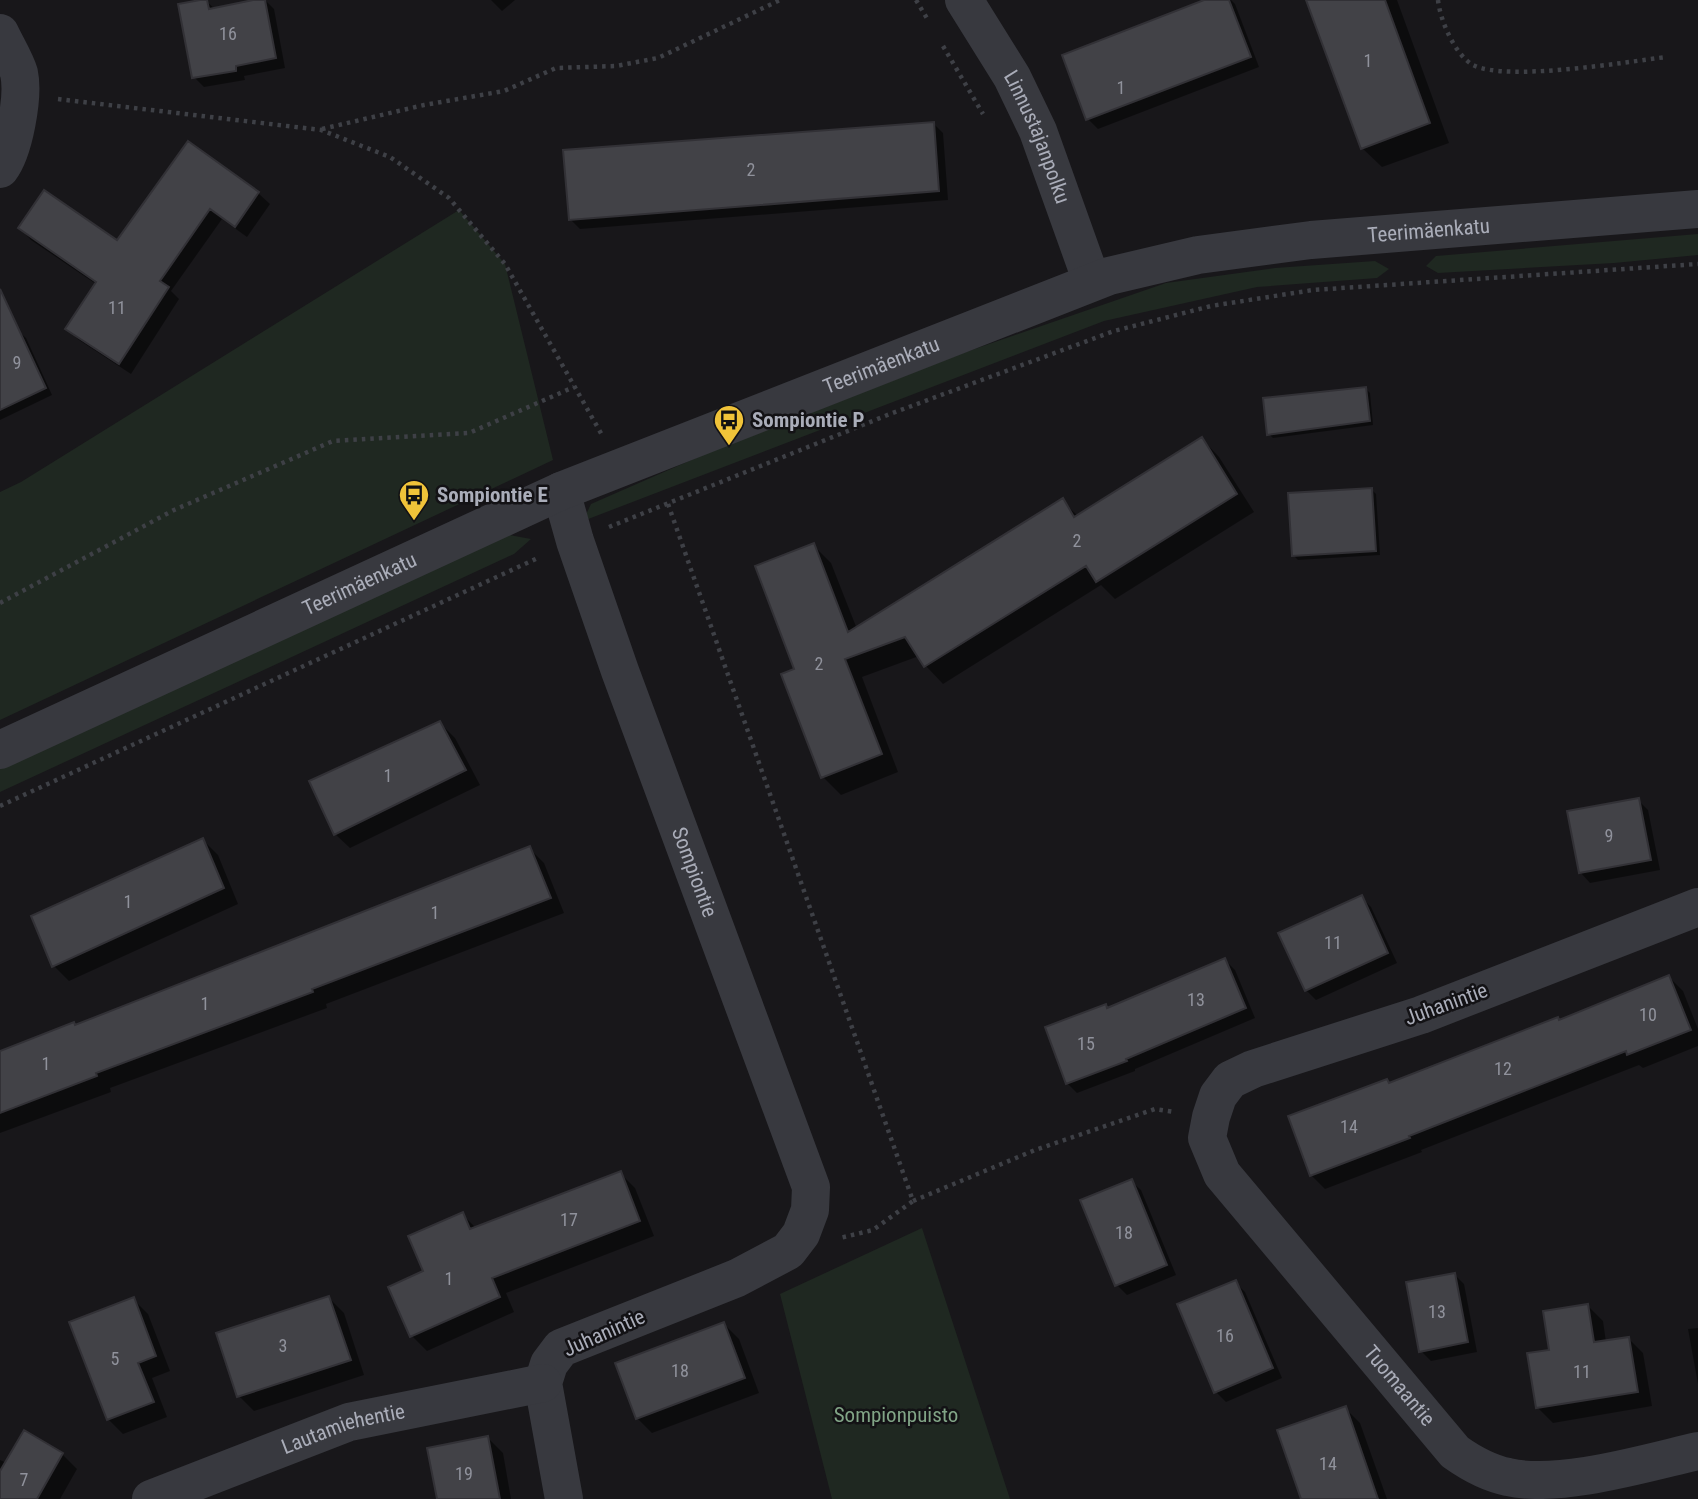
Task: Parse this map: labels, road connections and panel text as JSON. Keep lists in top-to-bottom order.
{
  "streets": {
    "street": [
      "Linnustajanpolku",
      "Teerimäenkatu",
      "Sompiontie",
      "Juhanintie",
      "Tuomaantie",
      "Lautamiehentie"
    ]
  },
  "crossings": [
    ["Linnustajanpolku", "Teerimäenkatu"],
    ["Teerimäenkatu", "Sompiontie"],
    ["Sompiontie", "Juhanintie"],
    ["Juhanintie", "Tuomaantie"],
    ["Juhanintie", "Lautamiehentie"]
  ],
  "parks": ["Sompionpuisto"],
  "places": {
    "bus stop": ["Sompiontie P", "Sompiontie E"]
  },
  "house_numbers": [
    "16",
    "1",
    "1",
    "2",
    "11",
    "9",
    "2",
    "2",
    "1",
    "9",
    "1",
    "1",
    "11",
    "13",
    "1",
    "10",
    "15",
    "1",
    "12",
    "14",
    "17",
    "18",
    "1",
    "13",
    "16",
    "3",
    "5",
    "18",
    "11",
    "14",
    "19",
    "7"
  ]
}
